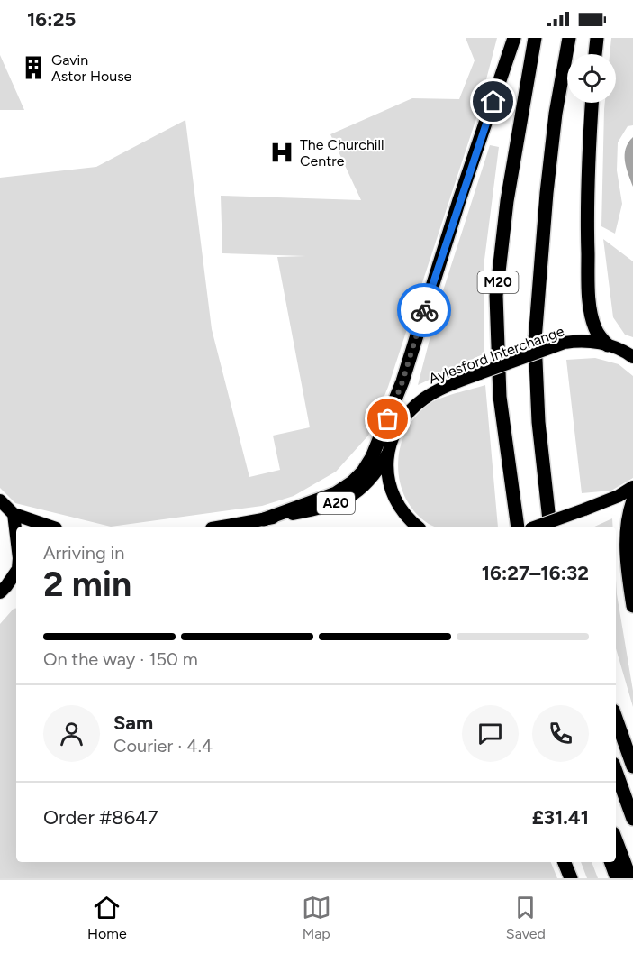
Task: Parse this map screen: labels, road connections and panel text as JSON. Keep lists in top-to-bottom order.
{
  "streets": {
    "highway": ["M20"],
    "main road": ["Aylesford Interchange", "A20"]
  },
  "crossings": [
    ["M20", "Aylesford Interchange"],
    ["Aylesford Interchange", "A20"]
  ],
  "places": {
    "building": ["Gavin Astor House"],
    "hospital": ["The Churchill Centre"]
  },
  "page": {
    "status": "16:25",
    "heading": ["2 min", "Arriving in", "16:27–16:32"],
    "panel": [
      "Sam",
      "Courier · 4.4",
      "Order #8647",
      "£31.41"
    ],
    "bar": "On the way · 150 m",
    "tabs": ["Home", "Map", "Saved"]
  }
}
